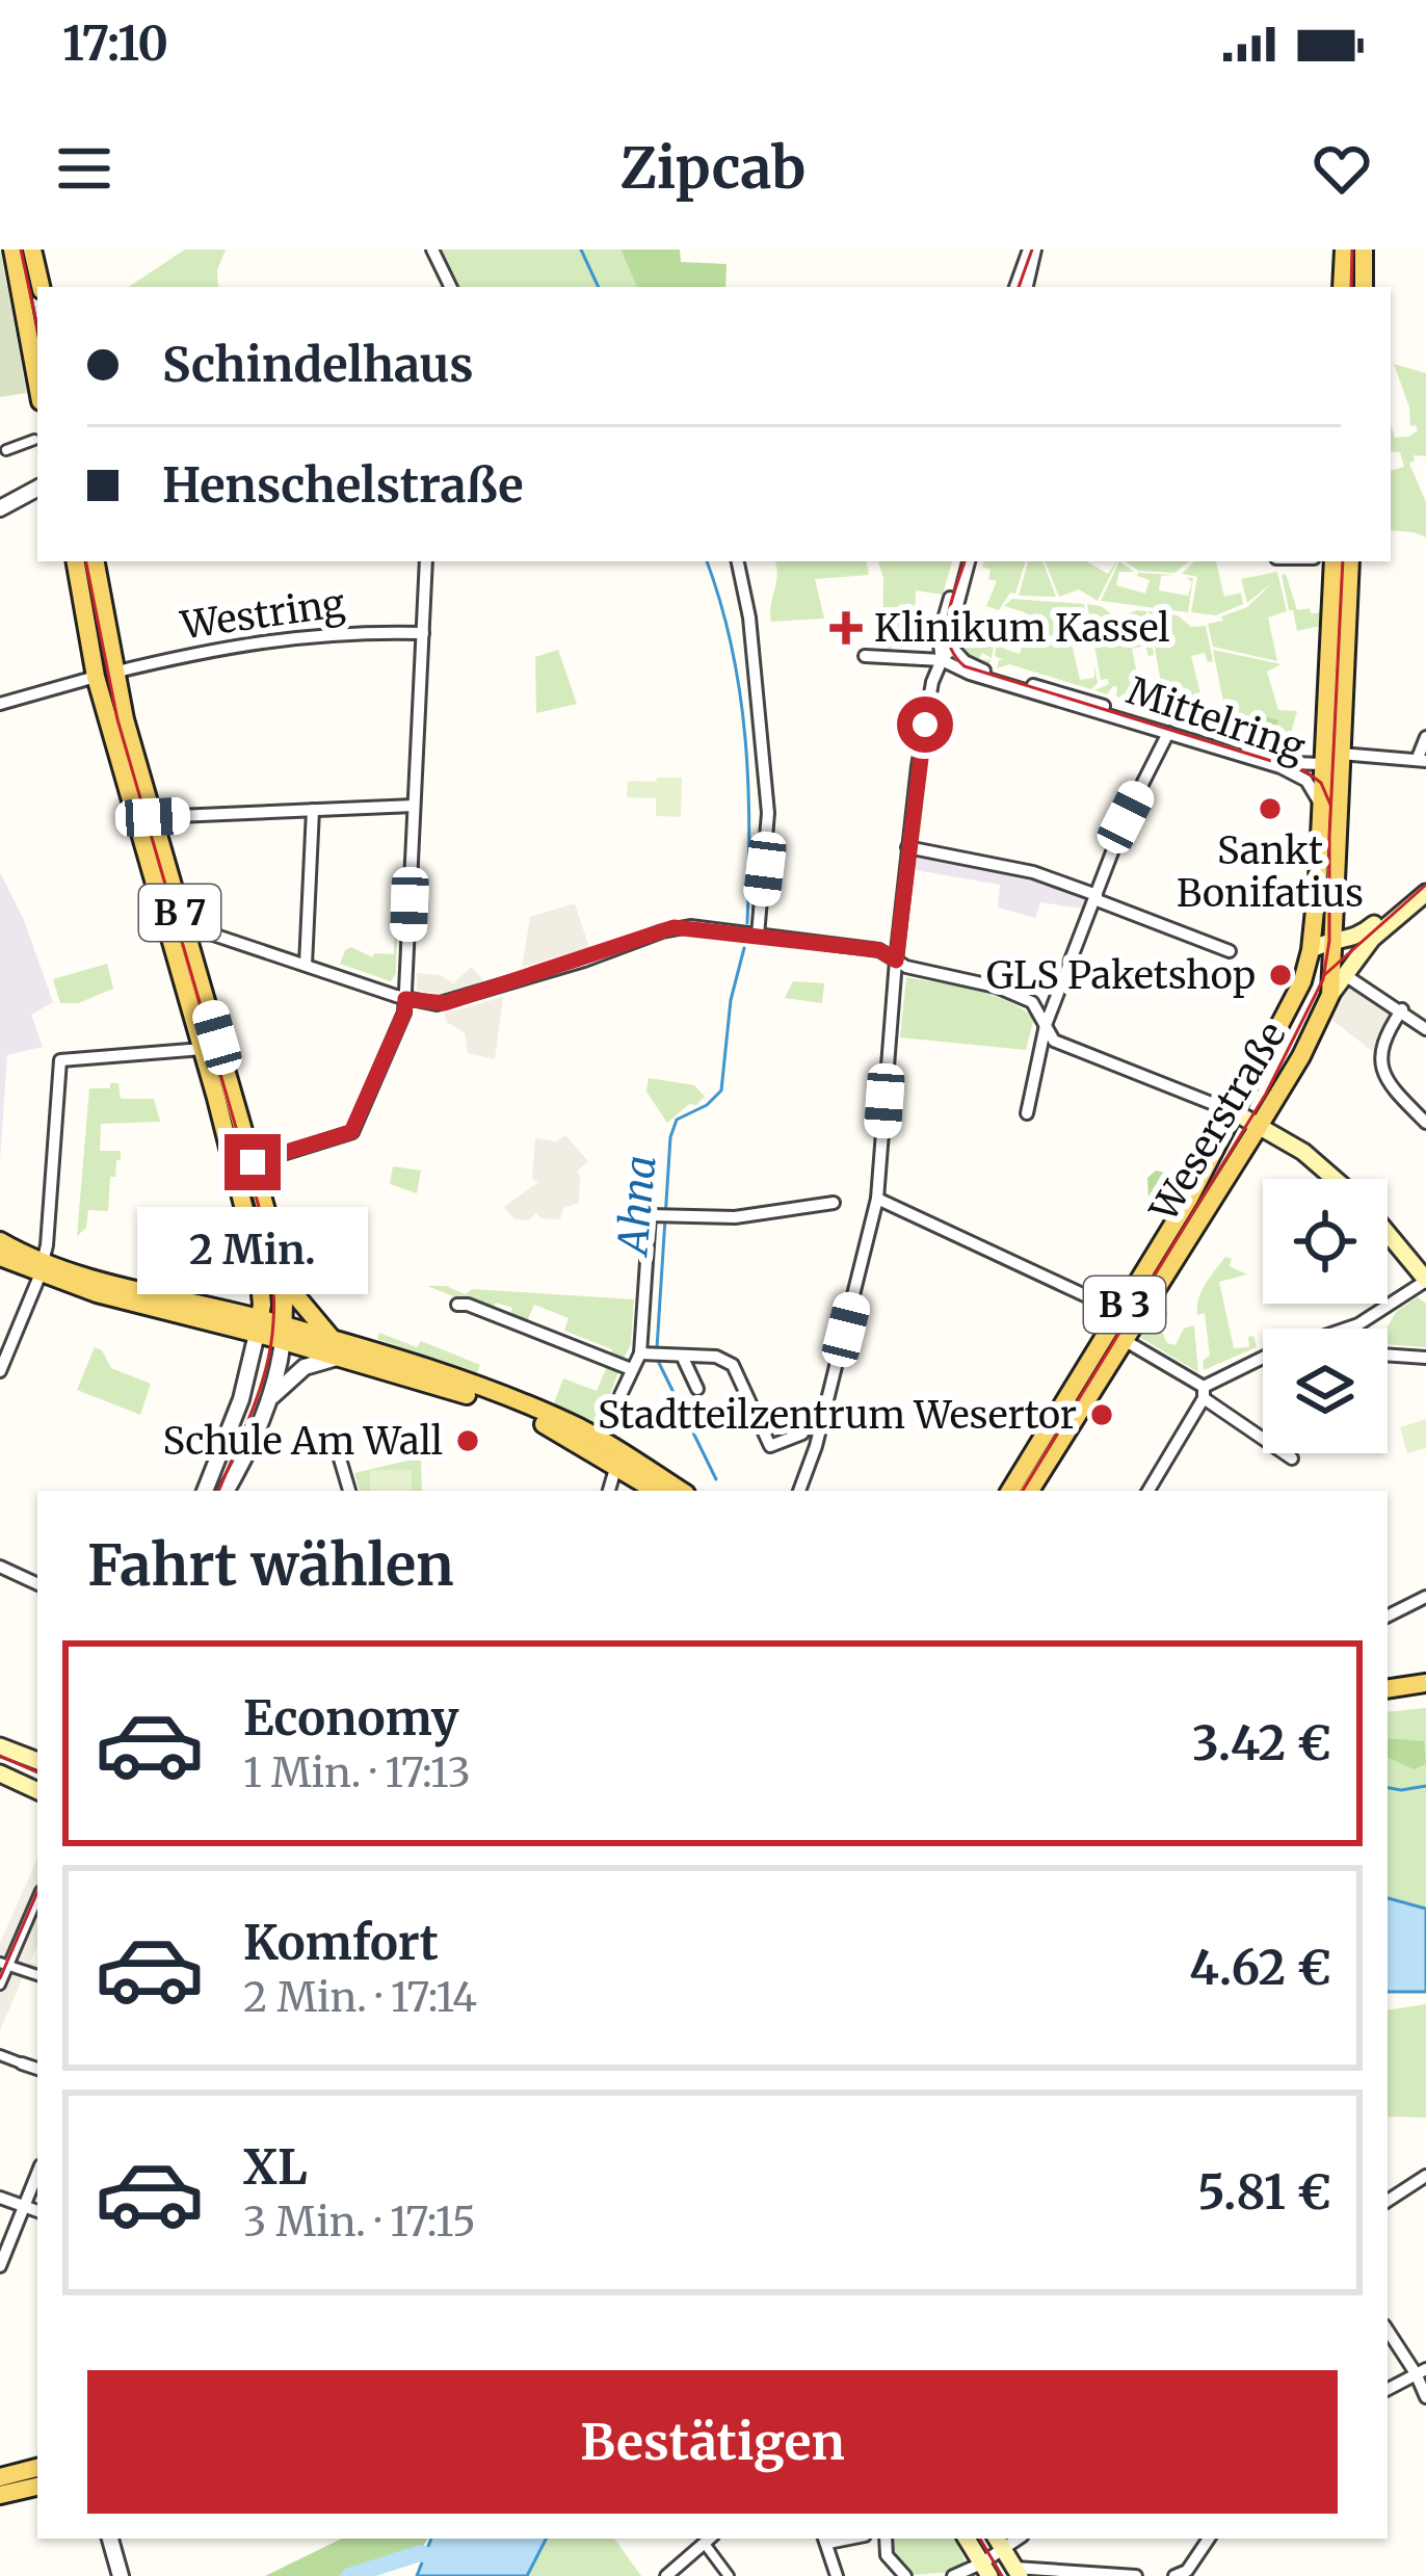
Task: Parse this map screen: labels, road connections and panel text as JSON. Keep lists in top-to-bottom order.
{
  "streets": {
    "main road": ["B 7", "Weserstraße", "B 3"],
    "street": ["Westring", "Mittelring"]
  },
  "crossings": [
    ["Westring", "B 7"],
    ["Mittelring", "B 3"],
    ["Weserstraße", "B 3"]
  ],
  "water": ["Ahna"],
  "places": {
    "health": ["Klinikum Kassel"],
    "other": [
      "Sankt Bonifatius",
      "GLS Paketshop",
      "Stadtteilzentrum Wesertor",
      "Schule Am Wall"
    ]
  },
  "page": {
    "status": "17:10",
    "header": "Zipcab",
    "banner": ["Schindelhaus", "Henschelstraße"],
    "bubble": "2 Min.",
    "heading": "Fahrt wählen",
    "list": [
      {
        "name": "Economy",
        "note": "1 Min. · 17:13",
        "value": "3.42 €"
      },
      {
        "name": "Komfort",
        "note": "2 Min. · 17:14",
        "value": "4.62 €"
      },
      {
        "name": "XL",
        "note": "3 Min. · 17:15",
        "value": "5.81 €"
      }
    ],
    "buttons": "Bestätigen"
  }
}
